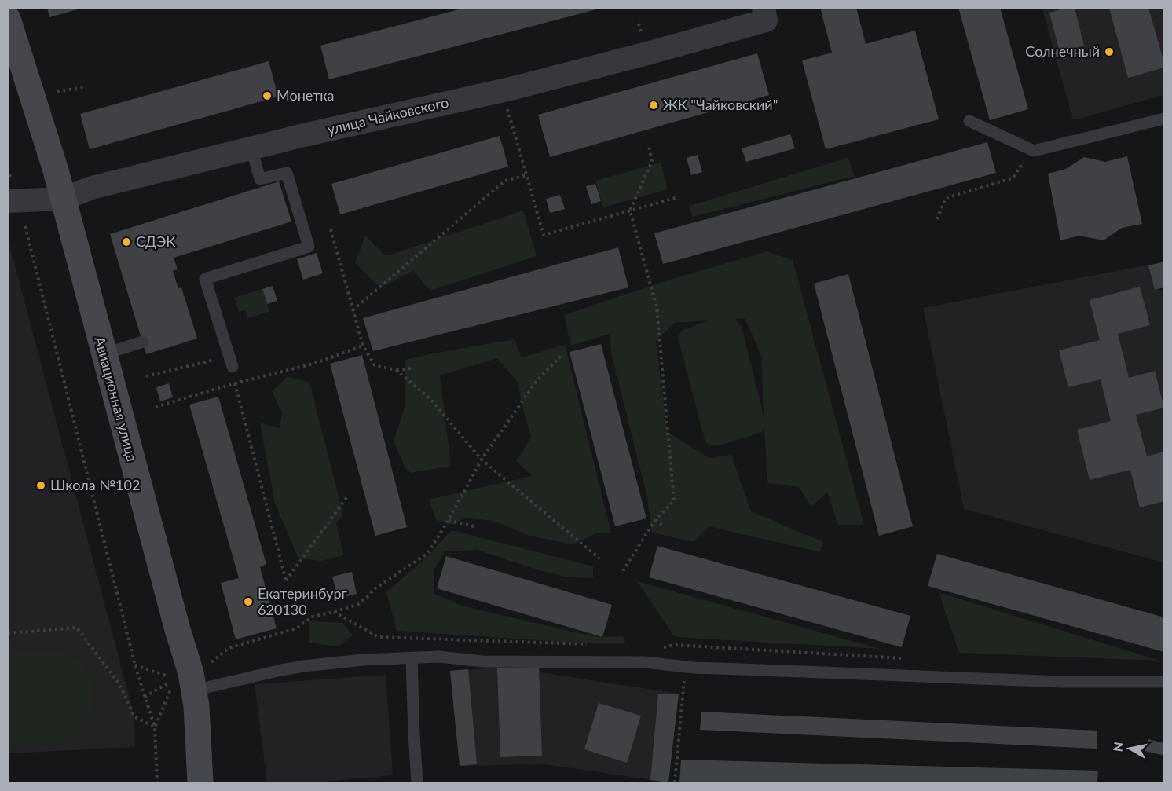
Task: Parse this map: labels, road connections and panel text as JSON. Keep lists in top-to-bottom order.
{
  "streets": {
    "street": ["улица Чайковского", "Авиационная улица"]
  },
  "crossings": [
    ["улица Чайковского", "Авиационная улица"]
  ],
  "places": [
    "Солнечный",
    "Монетка",
    "ЖК \"Чайковский\"",
    "СДЭК",
    "Школа №102",
    "Екатеринбург 620130"
  ],
  "north": "left"
}
